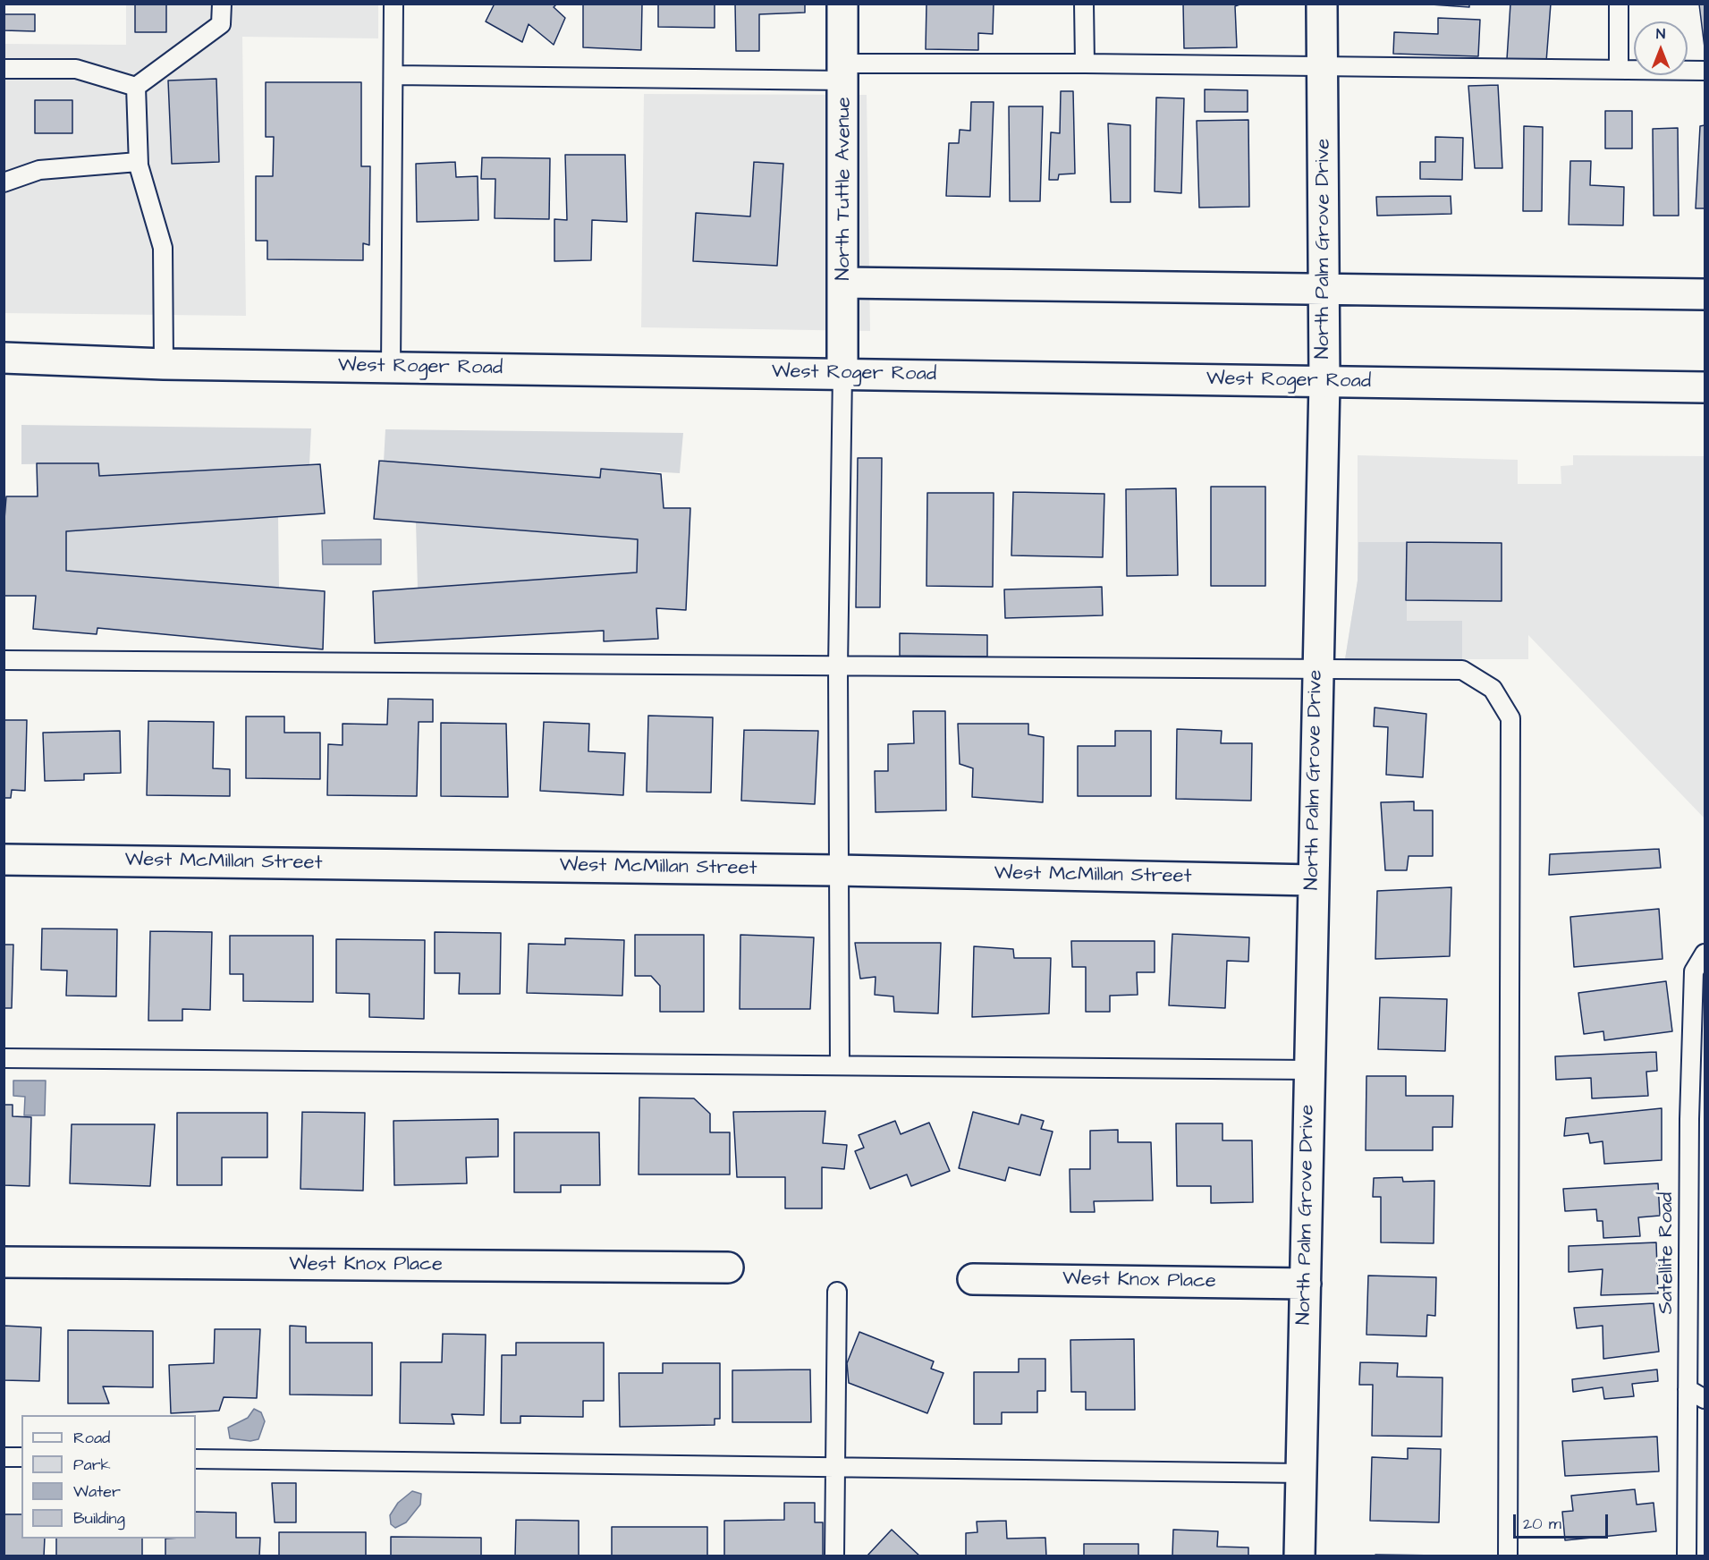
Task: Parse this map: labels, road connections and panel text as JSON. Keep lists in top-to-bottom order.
{
  "streets": {
    "street": [
      "North Tuttle Avenue",
      "North Palm Grove Drive",
      "West Roger Road",
      "West McMillan Street",
      "West Knox Place"
    ],
    "lane": ["Satellite Road"]
  },
  "crossings": [
    ["North Tuttle Avenue", "West Roger Road"],
    ["North Palm Grove Drive", "West Roger Road"],
    ["North Palm Grove Drive", "West McMillan Street"],
    ["North Palm Grove Drive", "West Knox Place"]
  ],
  "legend": [
    "Road",
    "Park",
    "Water",
    "Building"
  ],
  "scale_bar": "20 m",
  "north": "top"
}
